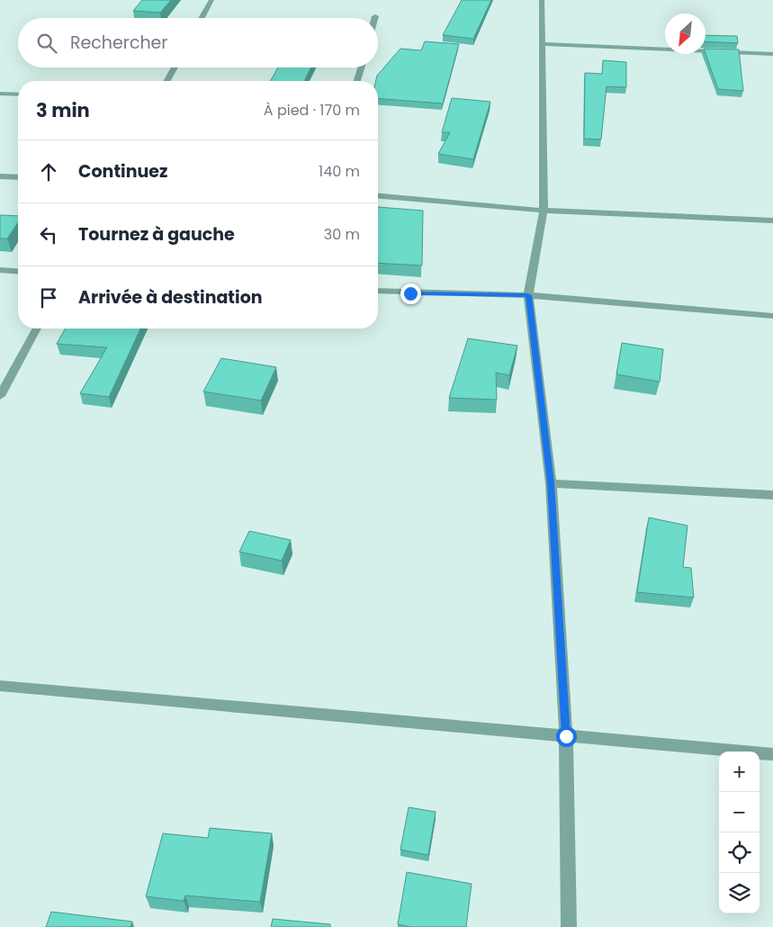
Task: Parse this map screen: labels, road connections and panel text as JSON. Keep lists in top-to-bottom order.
{
  "north": "bottom left",
  "page": {
    "search": "Rechercher",
    "heading": ["3 min", "À pied · 170 m"],
    "list": [
      ["Continuez", "140 m"],
      ["Tournez à gauche", "30 m"],
      "Arrivée à destination"
    ],
    "map_buttons": ["+", "−"]
  }
}
